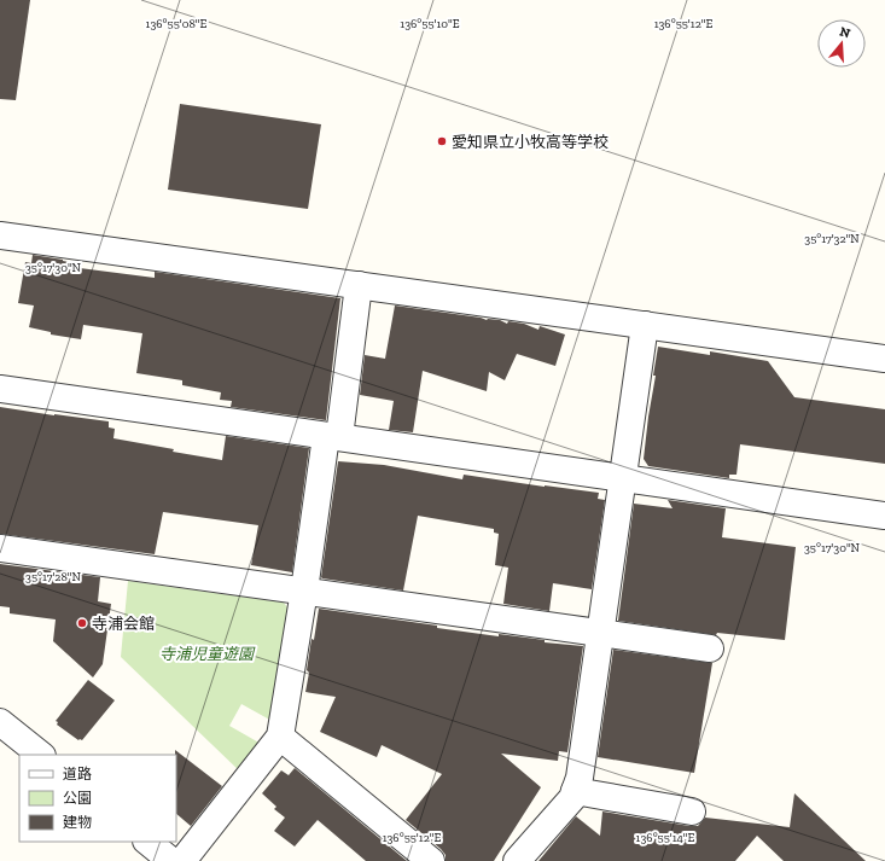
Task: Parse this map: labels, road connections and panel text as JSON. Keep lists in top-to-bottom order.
{
  "parks": ["寺浦児童遊園"],
  "places": ["愛知県立小牧高等学校", "寺浦会館"],
  "legend": ["道路", "公園", "建物"],
  "north": "top",
  "coordinates": [
    "136°55'08\"E",
    "136°55'10\"E",
    "136°55'12\"E",
    "35°17'32\"N",
    "35°17'30\"N",
    "35°17'28\"N",
    "136°55'14\"E"
  ]
}
